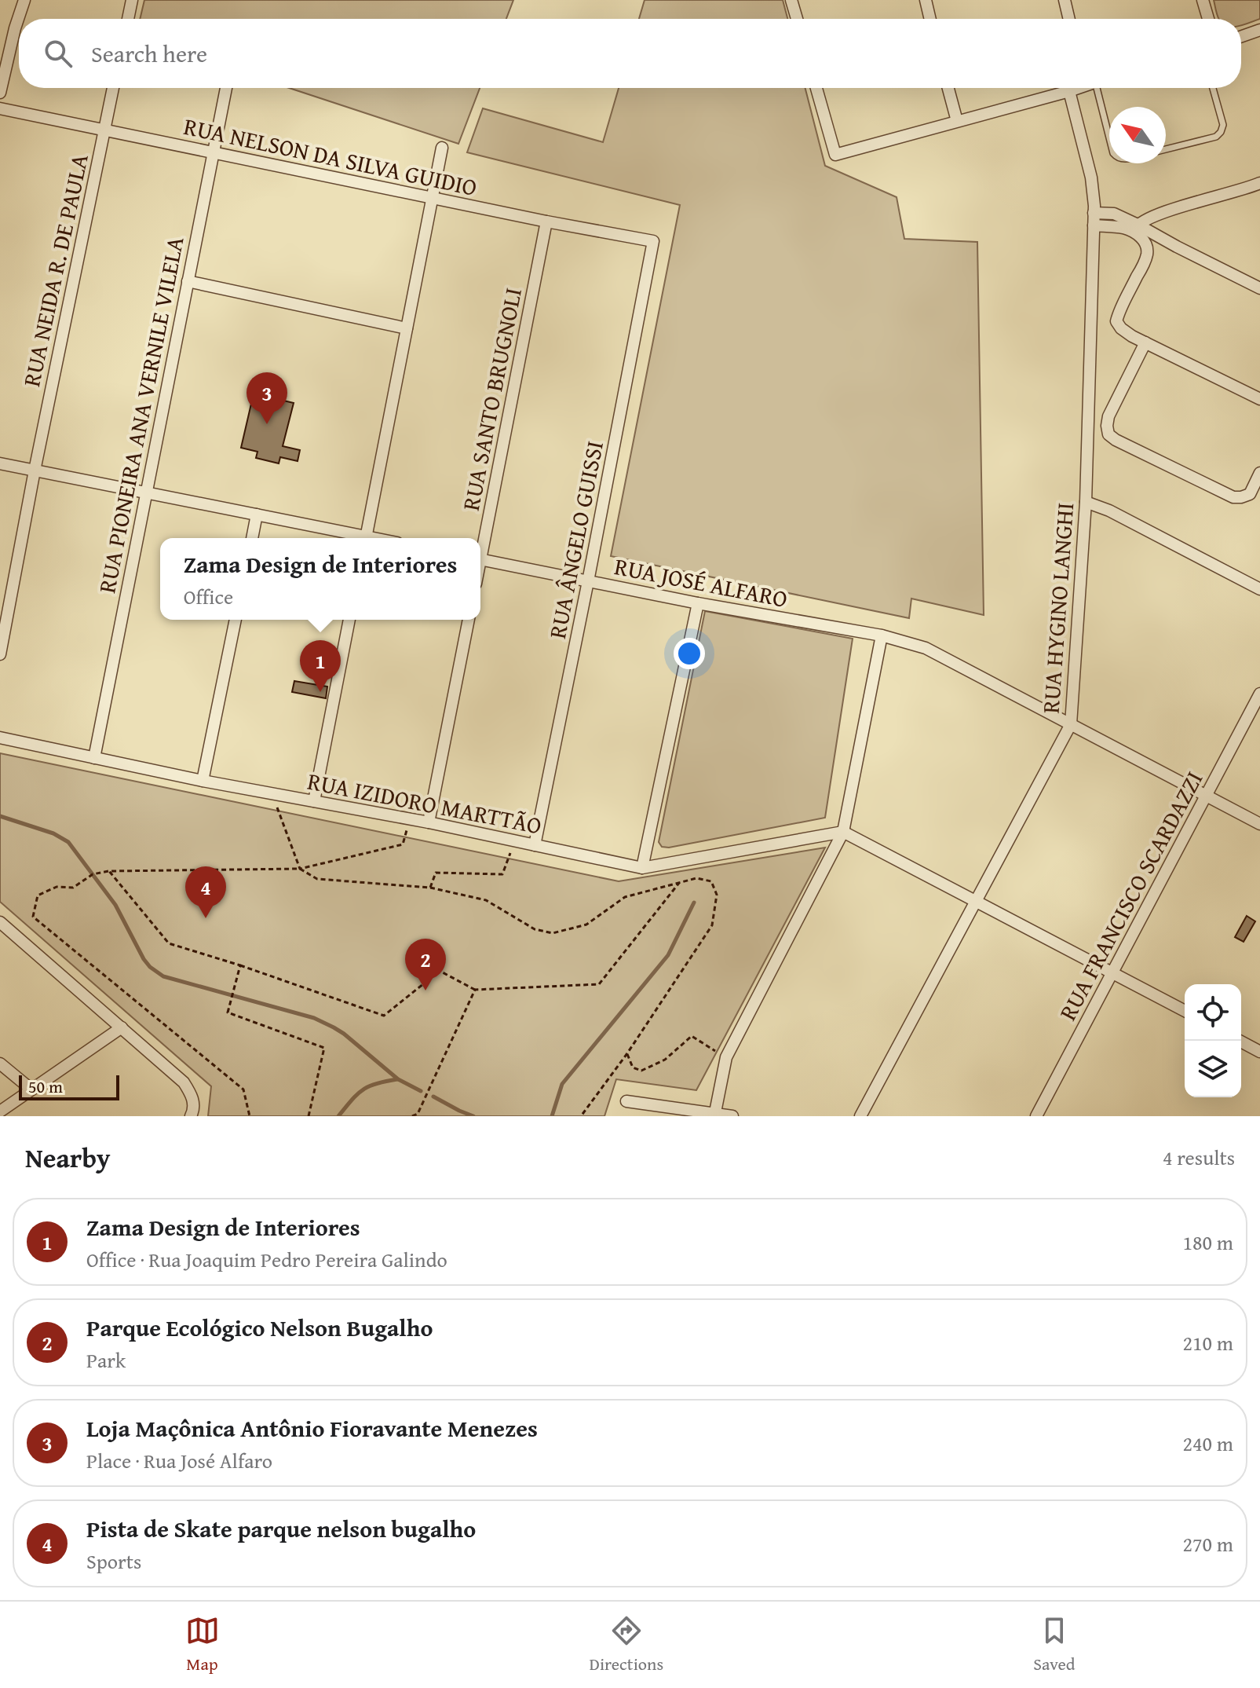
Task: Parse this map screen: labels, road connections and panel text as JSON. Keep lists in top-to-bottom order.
{
  "streets": {
    "street": [
      "RUA NELSON DA SILVA GUIDIO",
      "RUA NEIDA R. DE PAULA",
      "RUA SANTO BRUGNOLI",
      "RUA PIONEIRA ANA VERNILE VILELA",
      "RUA ÂNGELO GUISSI",
      "RUA JOSÉ ALFARO",
      "RUA HYGINO LANGHI",
      "RUA IZIDORO MARTTÃO",
      "RUA FRANCISCO SCARDAZZI"
    ]
  },
  "crossings": [
    ["RUA NELSON DA SILVA GUIDIO", "RUA NEIDA R. DE PAULA"],
    ["RUA NELSON DA SILVA GUIDIO", "RUA SANTO BRUGNOLI"],
    ["RUA NELSON DA SILVA GUIDIO", "RUA PIONEIRA ANA VERNILE VILELA"],
    ["RUA NELSON DA SILVA GUIDIO", "RUA ÂNGELO GUISSI"],
    ["RUA PIONEIRA ANA VERNILE VILELA", "RUA IZIDORO MARTTÃO"],
    ["RUA ÂNGELO GUISSI", "RUA JOSÉ ALFARO"],
    ["RUA ÂNGELO GUISSI", "RUA IZIDORO MARTTÃO"],
    ["RUA JOSÉ ALFARO", "RUA HYGINO LANGHI"],
    ["RUA JOSÉ ALFARO", "RUA FRANCISCO SCARDAZZI"]
  ],
  "scale_bar": "50 m",
  "north": "top left",
  "page": {
    "search": "Search here",
    "pins": [
      "3",
      "1",
      "4",
      "2"
    ],
    "popup": ["Zama Design de Interiores", "Office"],
    "scale": "50 m",
    "heading": ["Nearby", "4 results"],
    "list": [
      {
        "mark": "1",
        "name": "Zama Design de Interiores",
        "note": "Office · Rua Joaquim Pedro Pereira Galindo",
        "value": "180 m"
      },
      {
        "mark": "2",
        "name": "Parque Ecológico Nelson Bugalho",
        "note": "Park",
        "value": "210 m"
      },
      {
        "mark": "3",
        "name": "Loja Maçônica Antônio Fioravante Menezes",
        "note": "Place · Rua José Alfaro",
        "value": "240 m"
      },
      {
        "mark": "4",
        "name": "Pista de Skate parque nelson bugalho",
        "note": "Sports",
        "value": "270 m"
      }
    ],
    "nav": ["Map", "Directions", "Saved"]
  }
}
